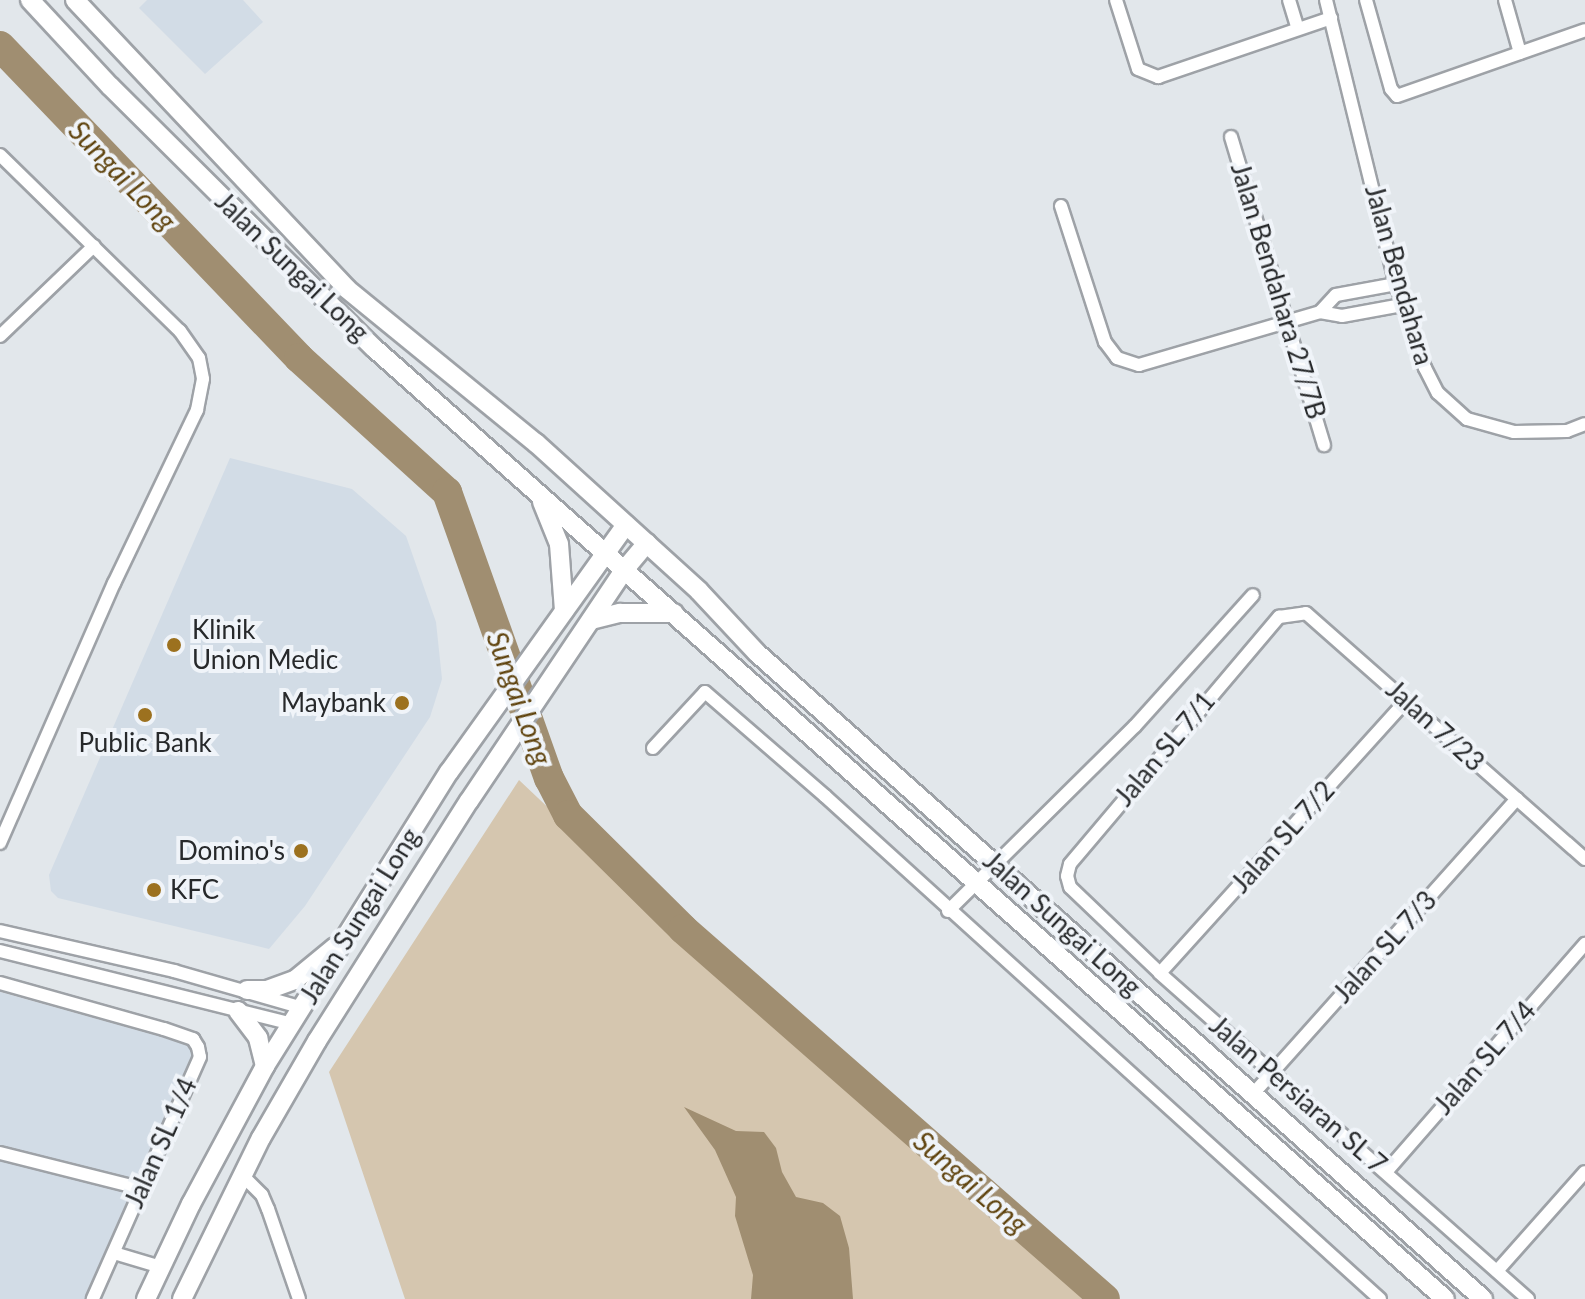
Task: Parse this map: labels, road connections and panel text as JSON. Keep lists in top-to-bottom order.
{
  "streets": {
    "street": [
      "Jalan Sungai Long",
      "Jalan Bendahara",
      "Jalan Bendahara 27/7B",
      "Jalan 7/23",
      "Jalan SL 7/1",
      "Jalan SL 7/2",
      "Jalan SL 7/3",
      "Jalan SL 7/4",
      "Jalan Persiaran SL 7",
      "Jalan SL 1/4"
    ]
  },
  "crossings": [
    ["Jalan Sungai Long", "Jalan SL 7/3"],
    ["Jalan 7/23", "Jalan SL 7/1"],
    ["Jalan 7/23", "Jalan SL 7/2"],
    ["Jalan 7/23", "Jalan SL 7/3"],
    ["Jalan SL 7/1", "Jalan Persiaran SL 7"],
    ["Jalan SL 7/2", "Jalan Persiaran SL 7"],
    ["Jalan SL 7/3", "Jalan Persiaran SL 7"],
    ["Jalan SL 7/4", "Jalan Persiaran SL 7"]
  ],
  "water": ["Sungai Long"],
  "places": [
    "Klinik Union Medic",
    "Maybank",
    "Public Bank",
    "Domino's",
    "KFC"
  ]
}
